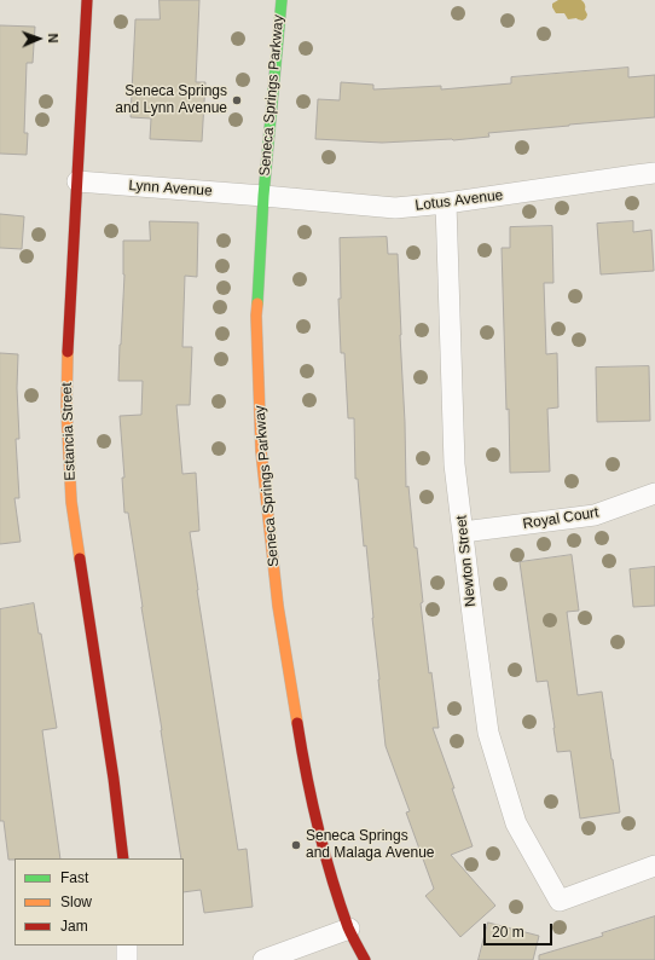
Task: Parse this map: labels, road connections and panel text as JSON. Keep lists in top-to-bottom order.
{
  "streets": {
    "street": [
      "Seneca Springs Parkway",
      "Lynn Avenue",
      "Lotus Avenue",
      "Estancia Street",
      "Royal Court",
      "Newton Street"
    ]
  },
  "crossings": [
    ["Seneca Springs Parkway", "Lynn Avenue"],
    ["Seneca Springs Parkway", "Lotus Avenue"],
    ["Lynn Avenue", "Lotus Avenue"],
    ["Lynn Avenue", "Estancia Street"],
    ["Lotus Avenue", "Newton Street"],
    ["Royal Court", "Newton Street"]
  ],
  "places": ["Seneca Springs and Lynn Avenue", "Seneca Springs and Malaga Avenue"],
  "legend": ["Fast", "Slow", "Jam"],
  "scale_bar": "20 m",
  "north": "right"
}
